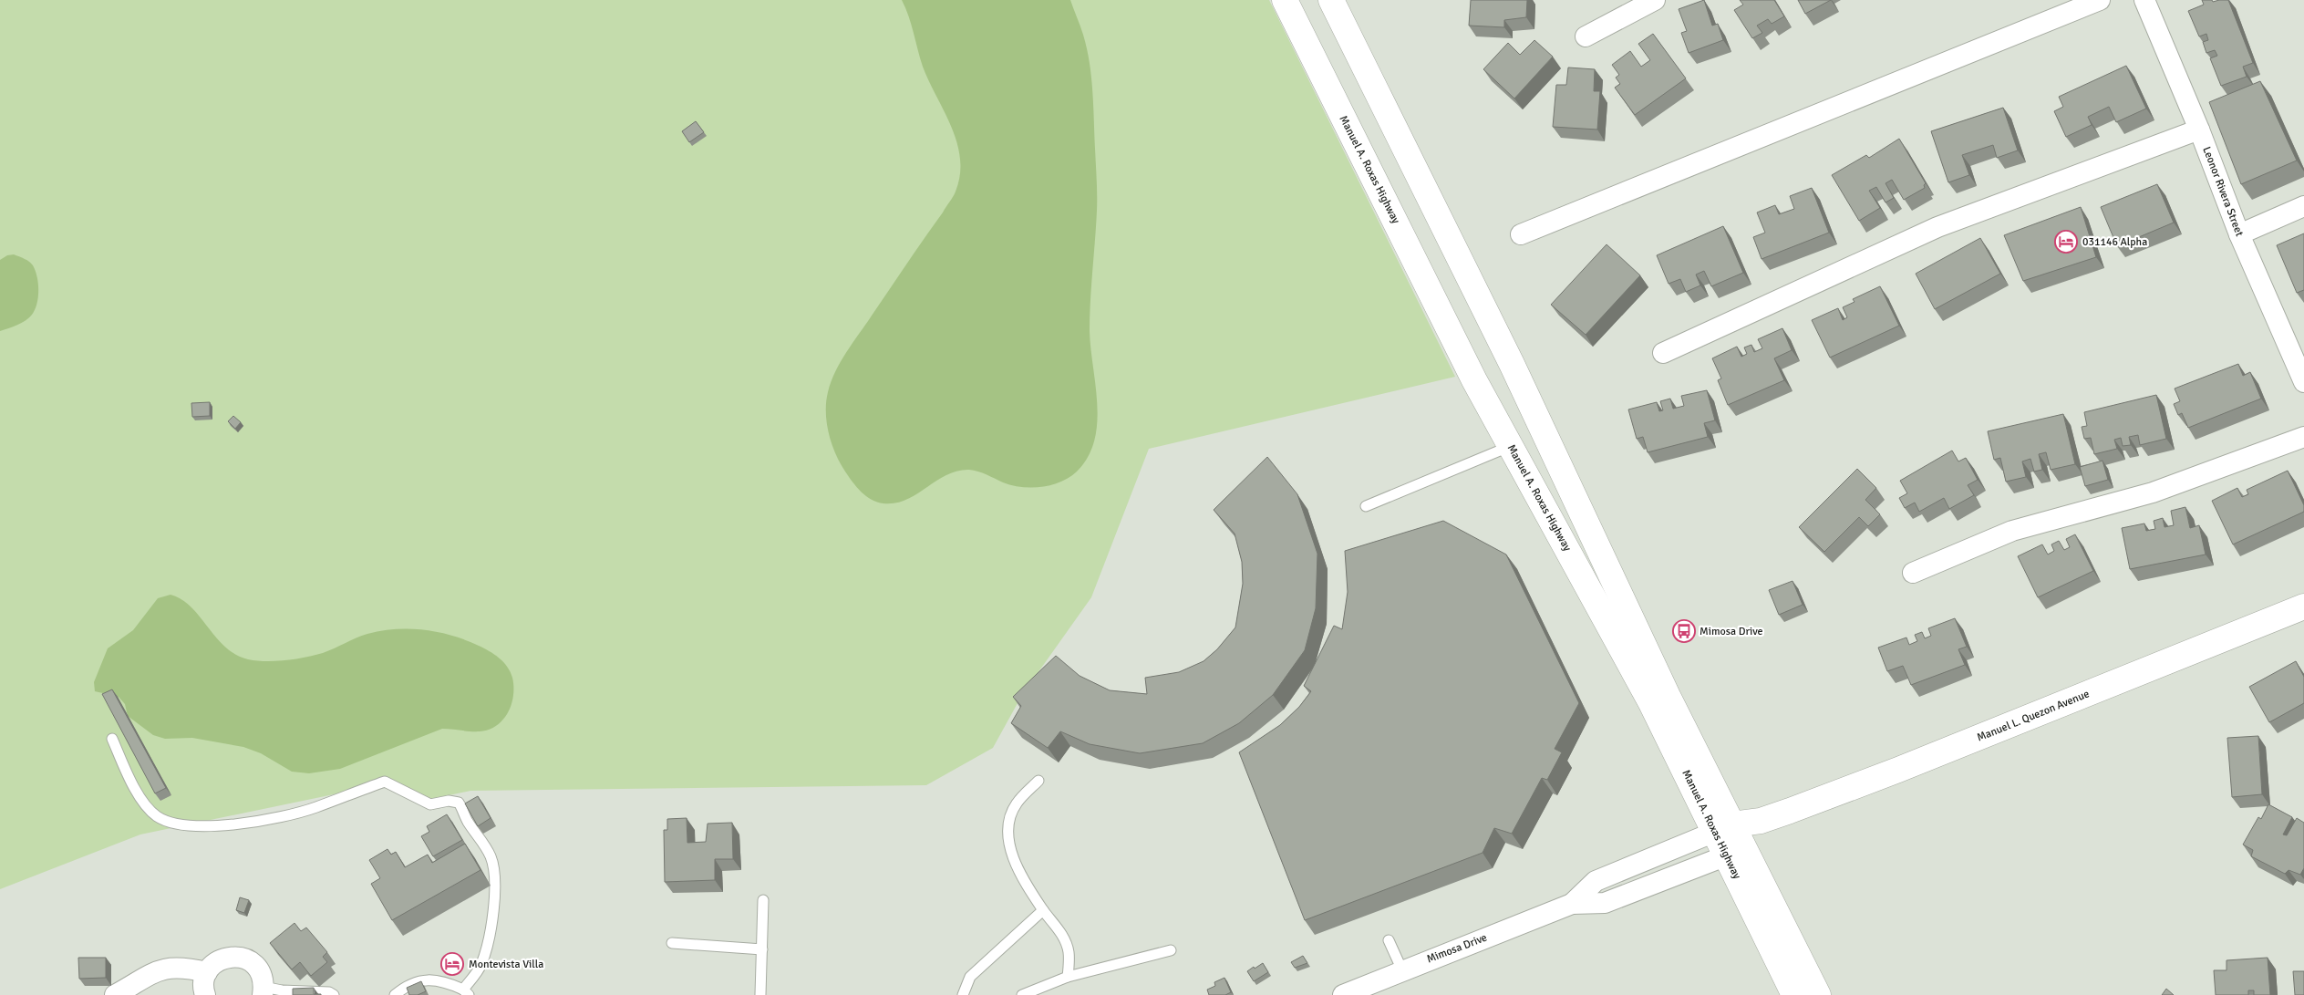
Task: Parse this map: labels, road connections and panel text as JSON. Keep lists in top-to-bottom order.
{
  "streets": {
    "main road": ["Manuel A. Roxas Highway", "Manuel L. Quezon Avenue"],
    "street": ["Leonor Rivera Street", "Mimosa Drive"]
  },
  "crossings": [
    ["Manuel A. Roxas Highway", "Manuel L. Quezon Avenue"],
    ["Manuel A. Roxas Highway", "Mimosa Drive"],
    ["Manuel L. Quezon Avenue", "Mimosa Drive"]
  ],
  "places": {
    "hotel": ["031146 Alpha", "Montevista Villa"],
    "bus stop": ["Mimosa Drive"]
  }
}
